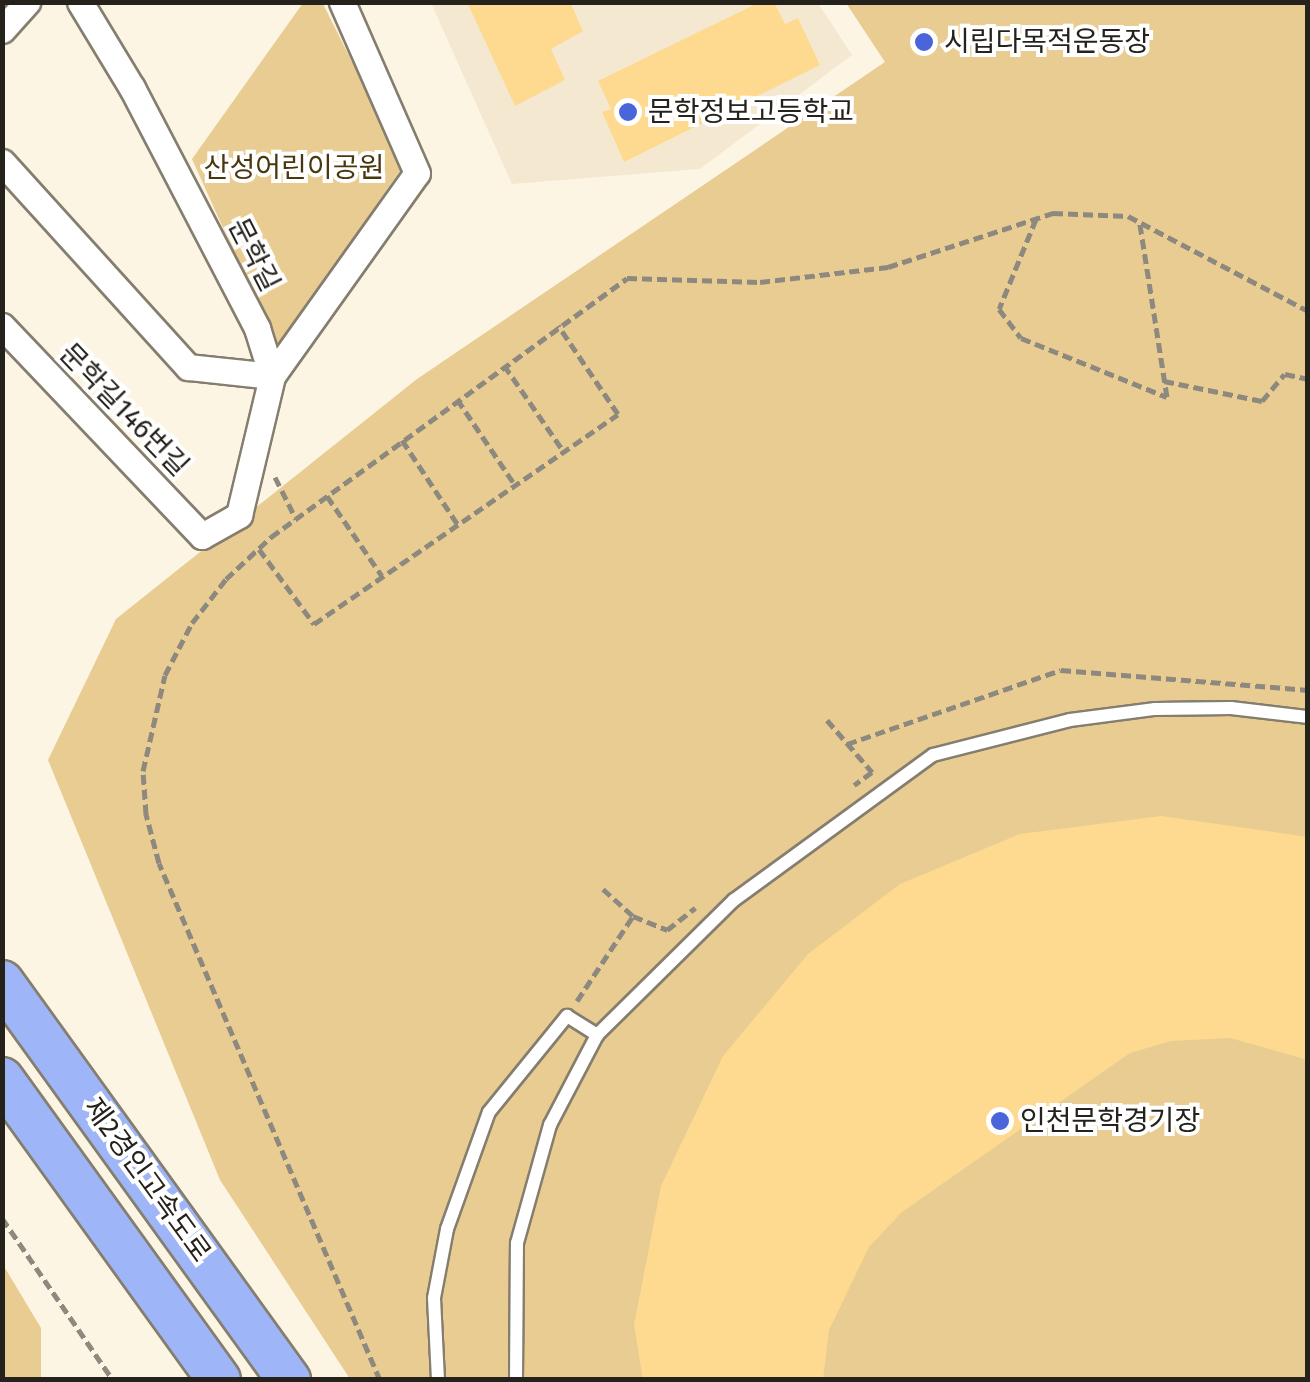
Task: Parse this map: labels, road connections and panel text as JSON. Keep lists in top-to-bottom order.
{
  "streets": {
    "highway": ["제2경인고속도로"],
    "street": ["문학길", "문학길146번길"]
  },
  "crossings": [
    ["문학길", "문학길146번길"]
  ],
  "parks": ["산성어린이공원"],
  "places": ["시립다목적운동장", "문학정보고등학교", "인천문학경기장"]
}
